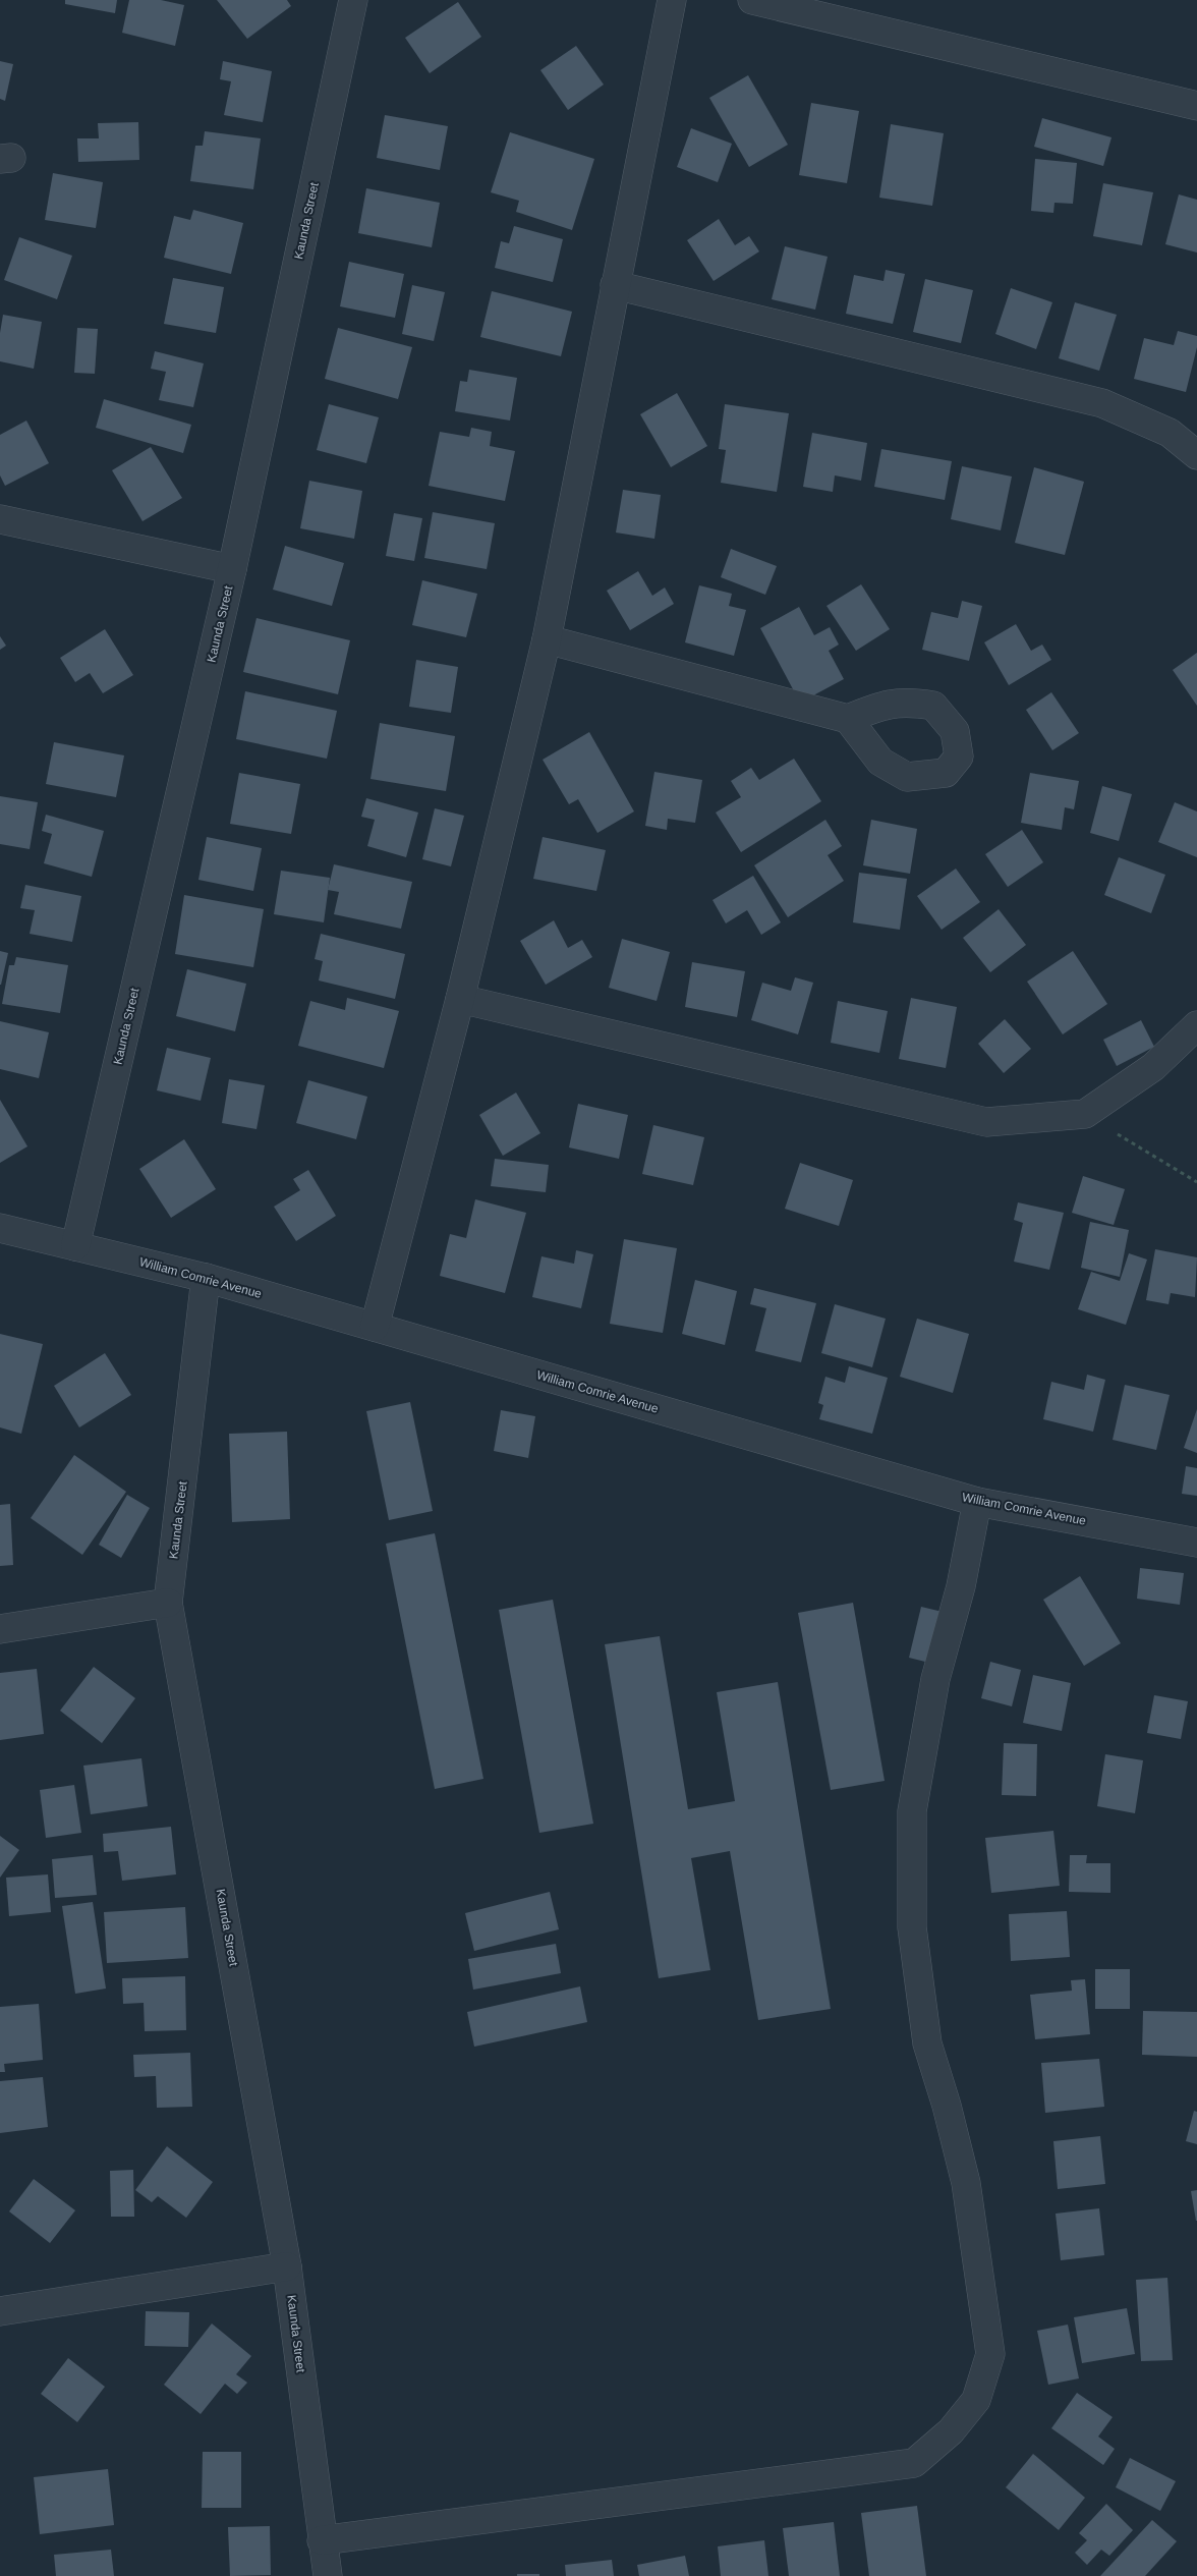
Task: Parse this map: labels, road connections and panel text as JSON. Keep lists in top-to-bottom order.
{
  "streets": {
    "street": ["Kaunda Street", "William Comrie Avenue"]
  },
  "crossings": [
    ["Kaunda Street", "William Comrie Avenue"]
  ]
}
